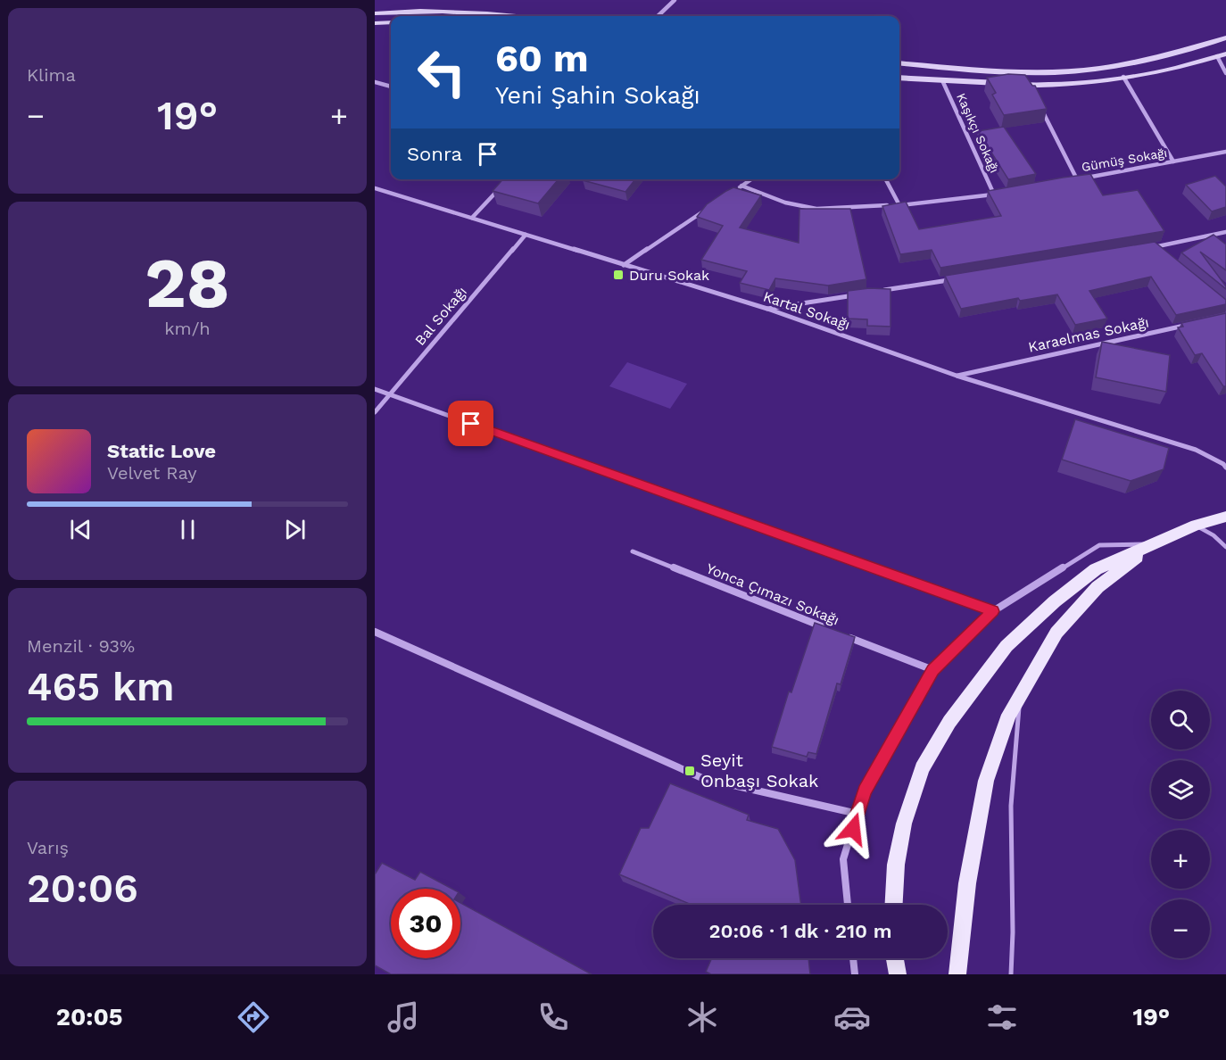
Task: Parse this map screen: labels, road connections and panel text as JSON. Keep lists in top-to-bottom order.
{
  "streets": {
    "street": [
      "Kaşıkçı Sokağı",
      "Gümüş Sokağı",
      "Kartal Sokağı",
      "Bal Sokağı",
      "Karaelmas Sokağı",
      "Yonca Çımazı Sokağı"
    ]
  },
  "crossings": [
    ["Kartal Sokağı", "Bal Sokağı"],
    ["Kartal Sokağı", "Karaelmas Sokağı"]
  ],
  "places": {
    "transit": ["Duru Sokak", "Seyit Onbaşı Sokak"]
  },
  "page": {
    "tile": [
      "Klima",
      ["28", "km/h"],
      ["Menzil · 93%", "465 km"],
      ["Varış", "20:06"]
    ],
    "turn": ["60 m", "Yeni Şahin Sokağı"],
    "heat": ["−", "19°", "+"],
    "then": "Sonra",
    "song": ["Static Love", "Velvet Ray"],
    "map_buttons": ["+", "−"],
    "limit": "30",
    "trip": "20:06 · 1 dk · 210 m",
    "tabs": ["20:05", "19°"]
  }
}
